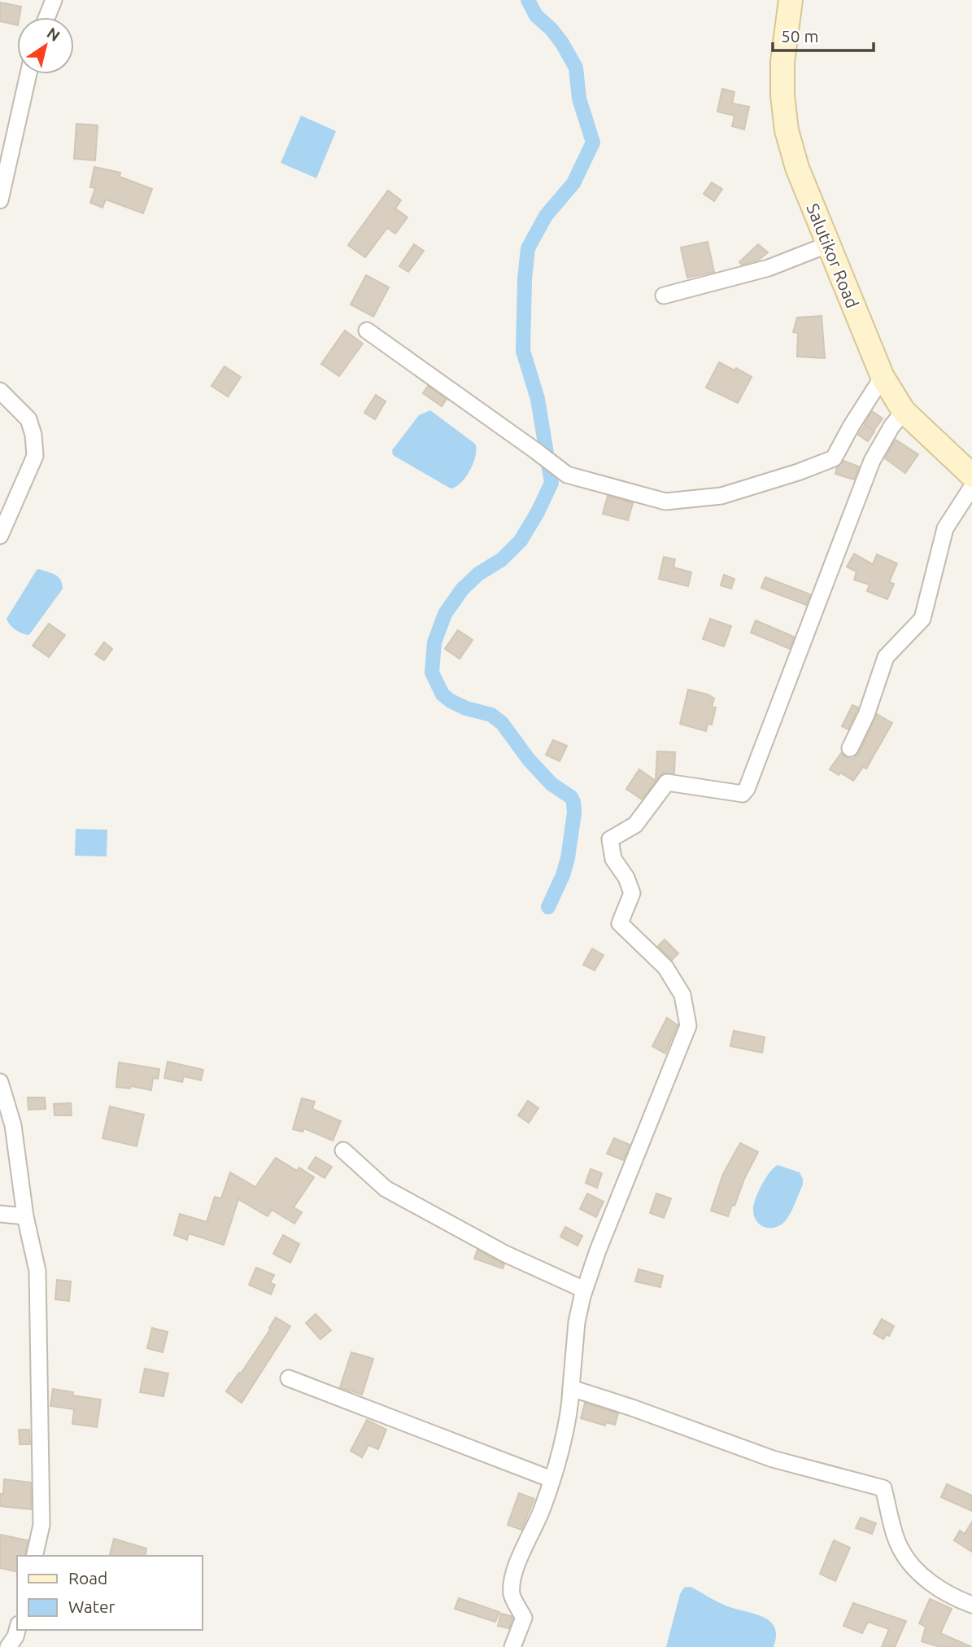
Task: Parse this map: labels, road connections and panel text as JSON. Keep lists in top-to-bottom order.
{
  "streets": {
    "main road": ["Salutikor Road"]
  },
  "legend": ["Road", "Water"],
  "scale_bar": "50 m",
  "north": "top right"
}
